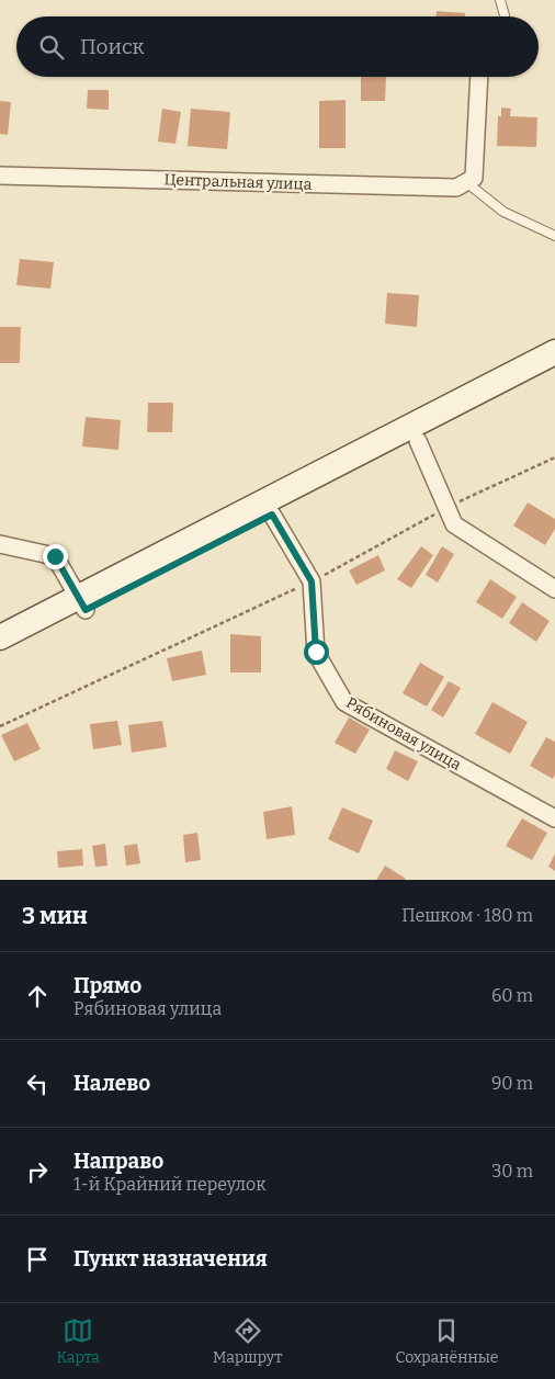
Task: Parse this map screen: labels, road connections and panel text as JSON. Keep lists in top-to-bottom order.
{
  "streets": {
    "street": ["Центральная улица", "Рябиновая улица"]
  },
  "page": {
    "search": "Поиск",
    "heading": ["3 мин", "Пешком · 180 m"],
    "list": [
      ["Прямо", "Рябиновая улица", "60 m"],
      ["Налево", "90 m"],
      ["Направо", "1-й Крайний переулок", "30 m"],
      "Пункт назначения"
    ],
    "nav": ["Карта", "Маршрут", "Сохранённые"]
  }
}
